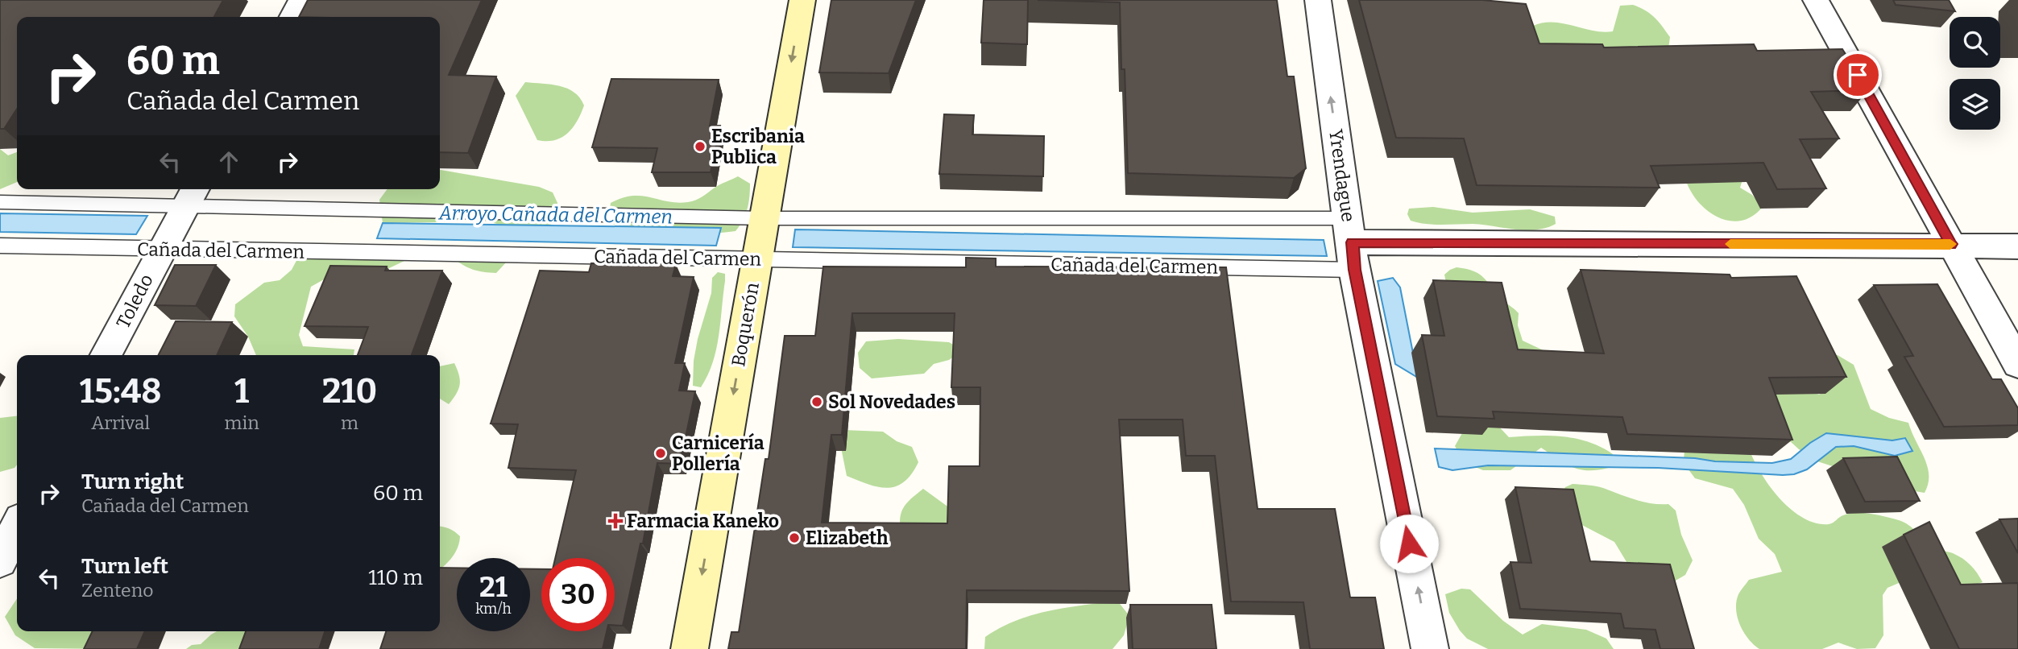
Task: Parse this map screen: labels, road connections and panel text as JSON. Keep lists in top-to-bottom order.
{
  "streets": {
    "street": [
      "Yrendague",
      "Cañada del Carmen",
      "Toledo",
      "Boquerón"
    ]
  },
  "crossings": [
    ["Yrendague", "Cañada del Carmen"],
    ["Cañada del Carmen", "Toledo"],
    ["Cañada del Carmen", "Boquerón"]
  ],
  "one_way": ["Yrendague", "Boquerón"],
  "water": ["Arroyo Cañada del Carmen"],
  "places": {
    "other": [
      "Escribania Publica",
      "Sol Novedades",
      "Carnicería Pollería",
      "Elizabeth"
    ],
    "health": ["Farmacia Kaneko"]
  },
  "page": {
    "turn": ["60 m", "Cañada del Carmen"],
    "eta": [
      "15:48",
      "Arrival",
      "1",
      "min",
      "210",
      "m"
    ],
    "list": [
      {
        "name": "Turn right",
        "note": "Cañada del Carmen",
        "value": "60 m"
      },
      {
        "name": "Turn left",
        "note": "Zenteno",
        "value": "110 m"
      }
    ],
    "speed": "21 km/h",
    "limit": "30"
  }
}
